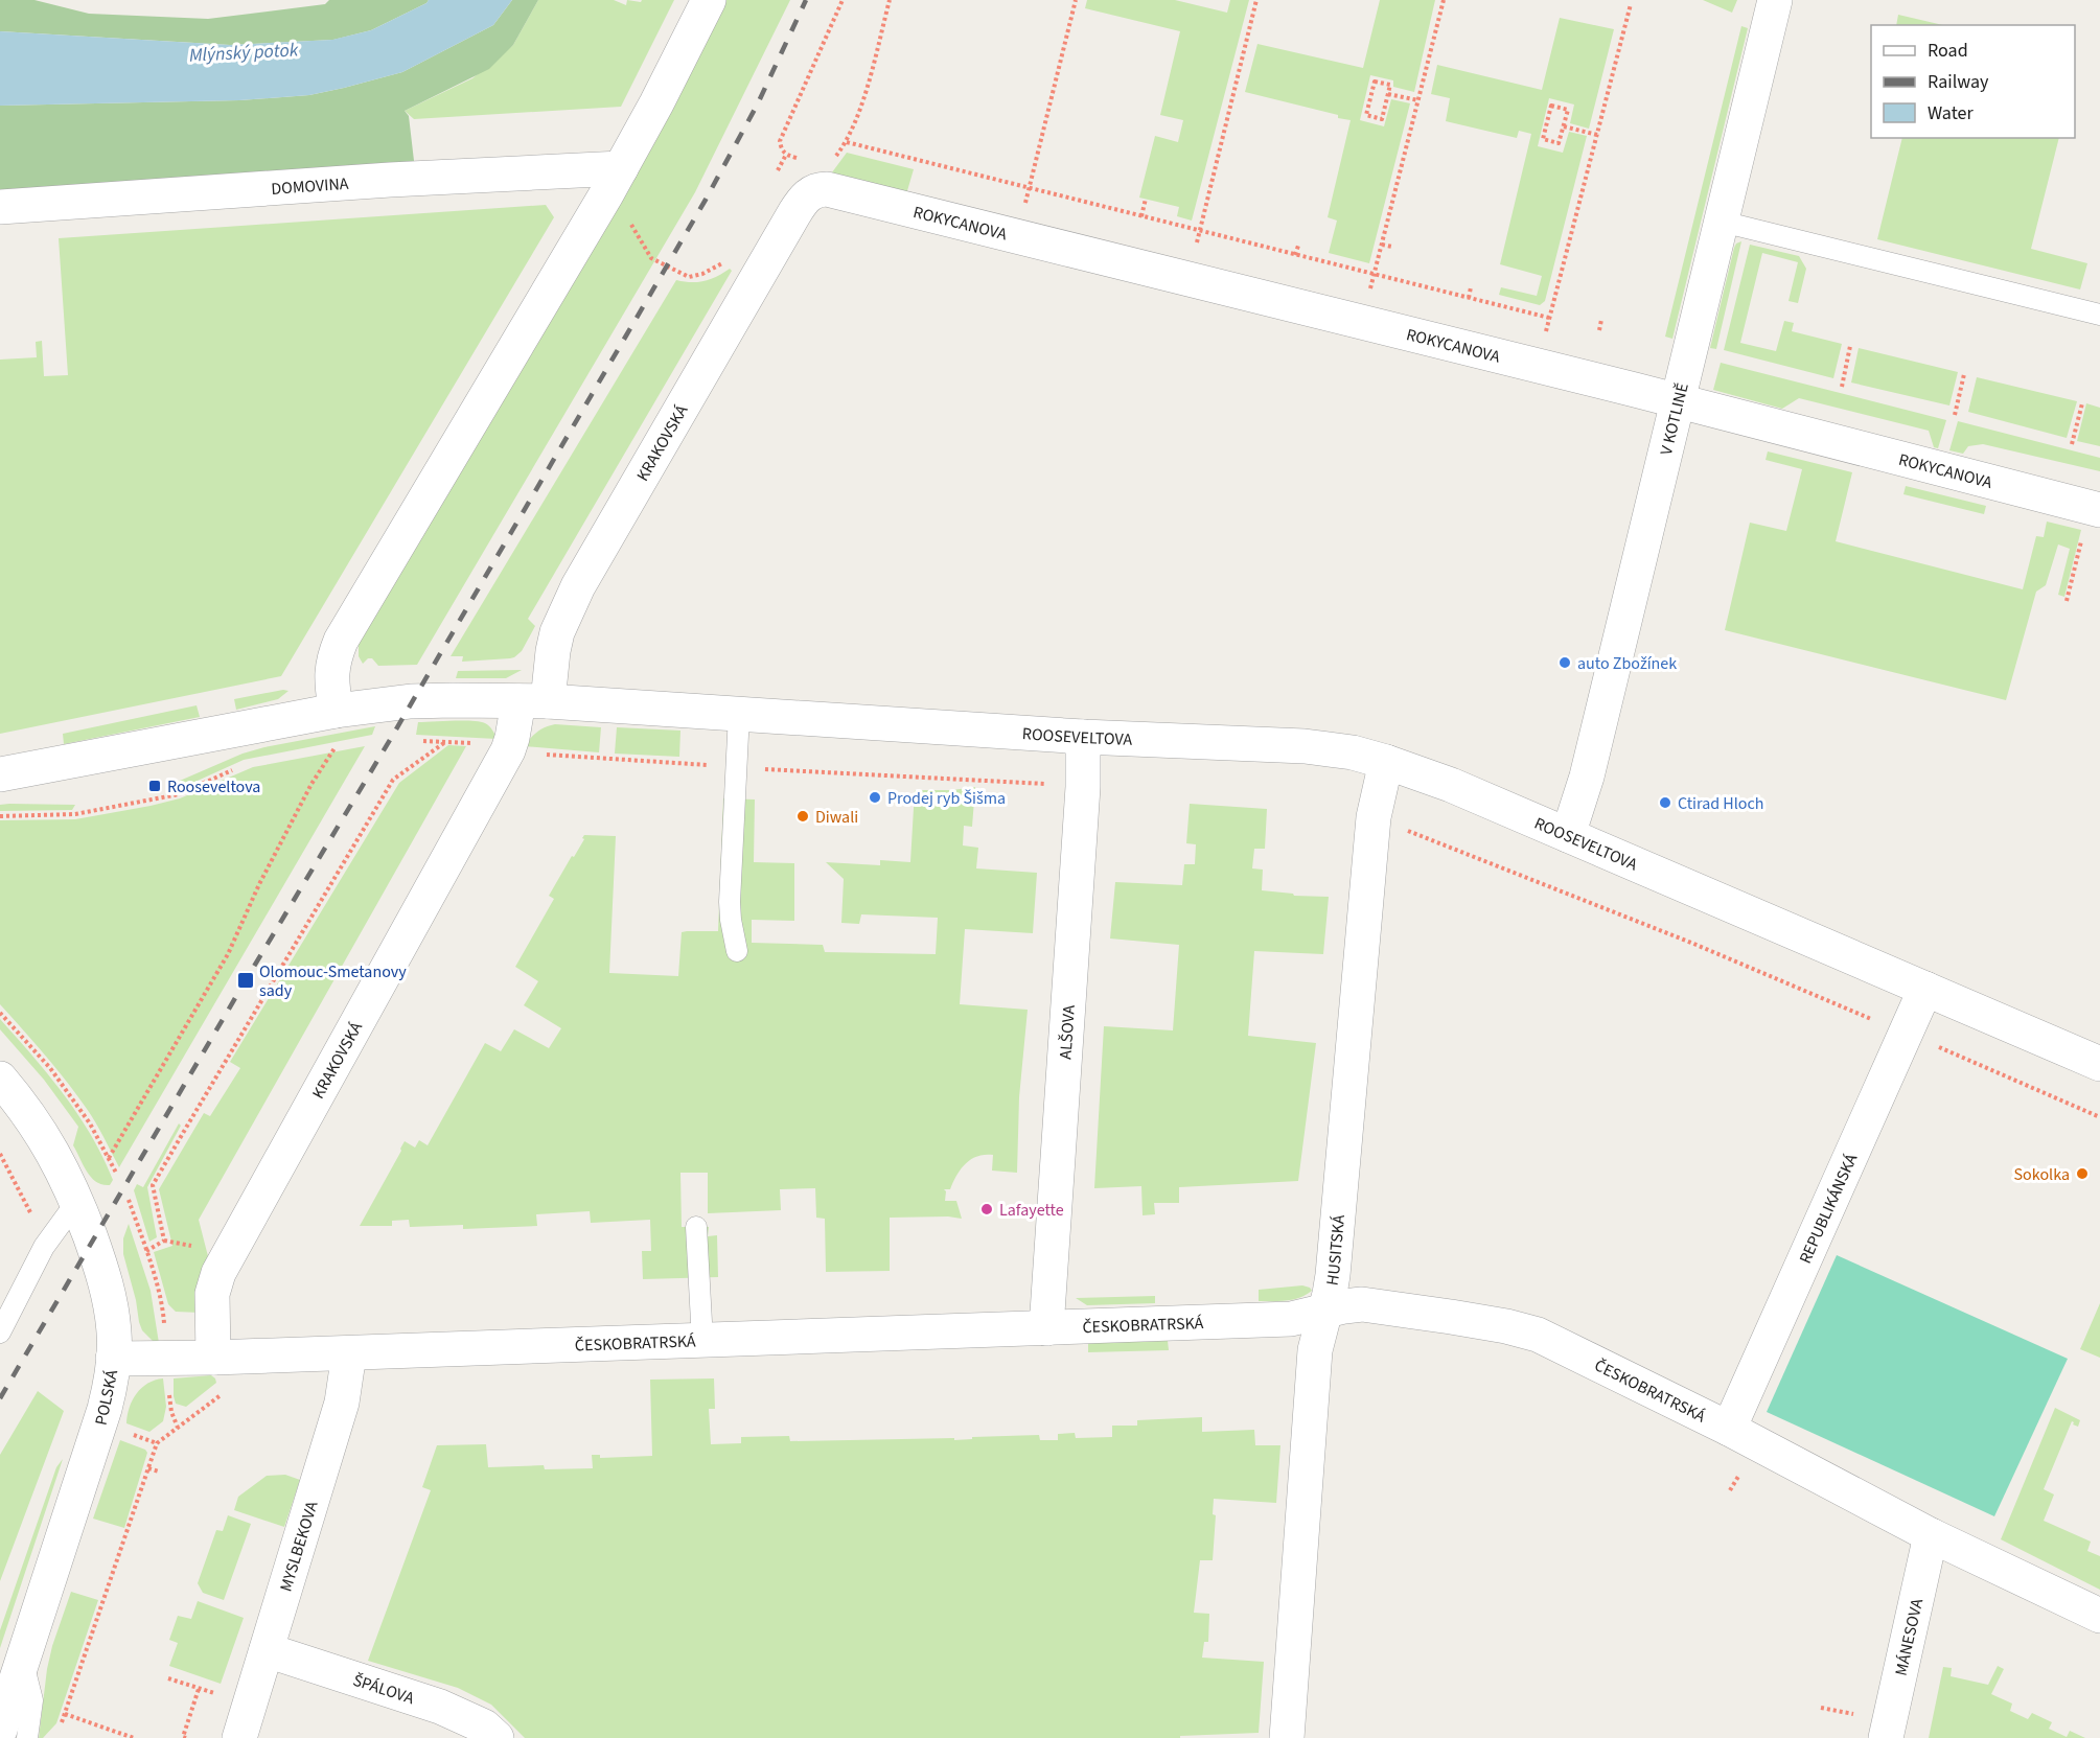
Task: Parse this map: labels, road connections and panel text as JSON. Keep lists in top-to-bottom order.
{
  "streets": {
    "street": [
      "DOMOVINA",
      "ROKYCANOVA",
      "V KOTLINĚ",
      "KRAKOVSKÁ",
      "ROOSEVELTOVA",
      "ALŠOVA",
      "REPUBLIKÁNSKÁ",
      "HUSITSKÁ",
      "ČESKOBRATRSKÁ",
      "POLSKÁ",
      "MYSLBEKOVA",
      "MÁNESOVA",
      "ŠPÁLOVA"
    ]
  },
  "crossings": [
    ["ROKYCANOVA", "V KOTLINĚ"],
    ["ROKYCANOVA", "KRAKOVSKÁ"],
    ["V KOTLINĚ", "ROOSEVELTOVA"],
    ["KRAKOVSKÁ", "ROOSEVELTOVA"],
    ["KRAKOVSKÁ", "ČESKOBRATRSKÁ"],
    ["ROOSEVELTOVA", "ALŠOVA"],
    ["ROOSEVELTOVA", "REPUBLIKÁNSKÁ"],
    ["ROOSEVELTOVA", "HUSITSKÁ"],
    ["ALŠOVA", "ČESKOBRATRSKÁ"],
    ["REPUBLIKÁNSKÁ", "ČESKOBRATRSKÁ"],
    ["HUSITSKÁ", "ČESKOBRATRSKÁ"],
    ["ČESKOBRATRSKÁ", "POLSKÁ"],
    ["ČESKOBRATRSKÁ", "MYSLBEKOVA"],
    ["ČESKOBRATRSKÁ", "MÁNESOVA"],
    ["MYSLBEKOVA", "ŠPÁLOVA"]
  ],
  "water": ["Mlýnský potok"],
  "places": {
    "other": [
      "auto Zbožínek",
      "Prodej ryb Šišma",
      "Ctirad Hloch",
      "Diwali",
      "Sokolka",
      "Lafayette"
    ],
    "transit": ["Rooseveltova", "Olomouc-Smetanovy sady"]
  },
  "legend": ["Road", "Railway", "Water"]
}
